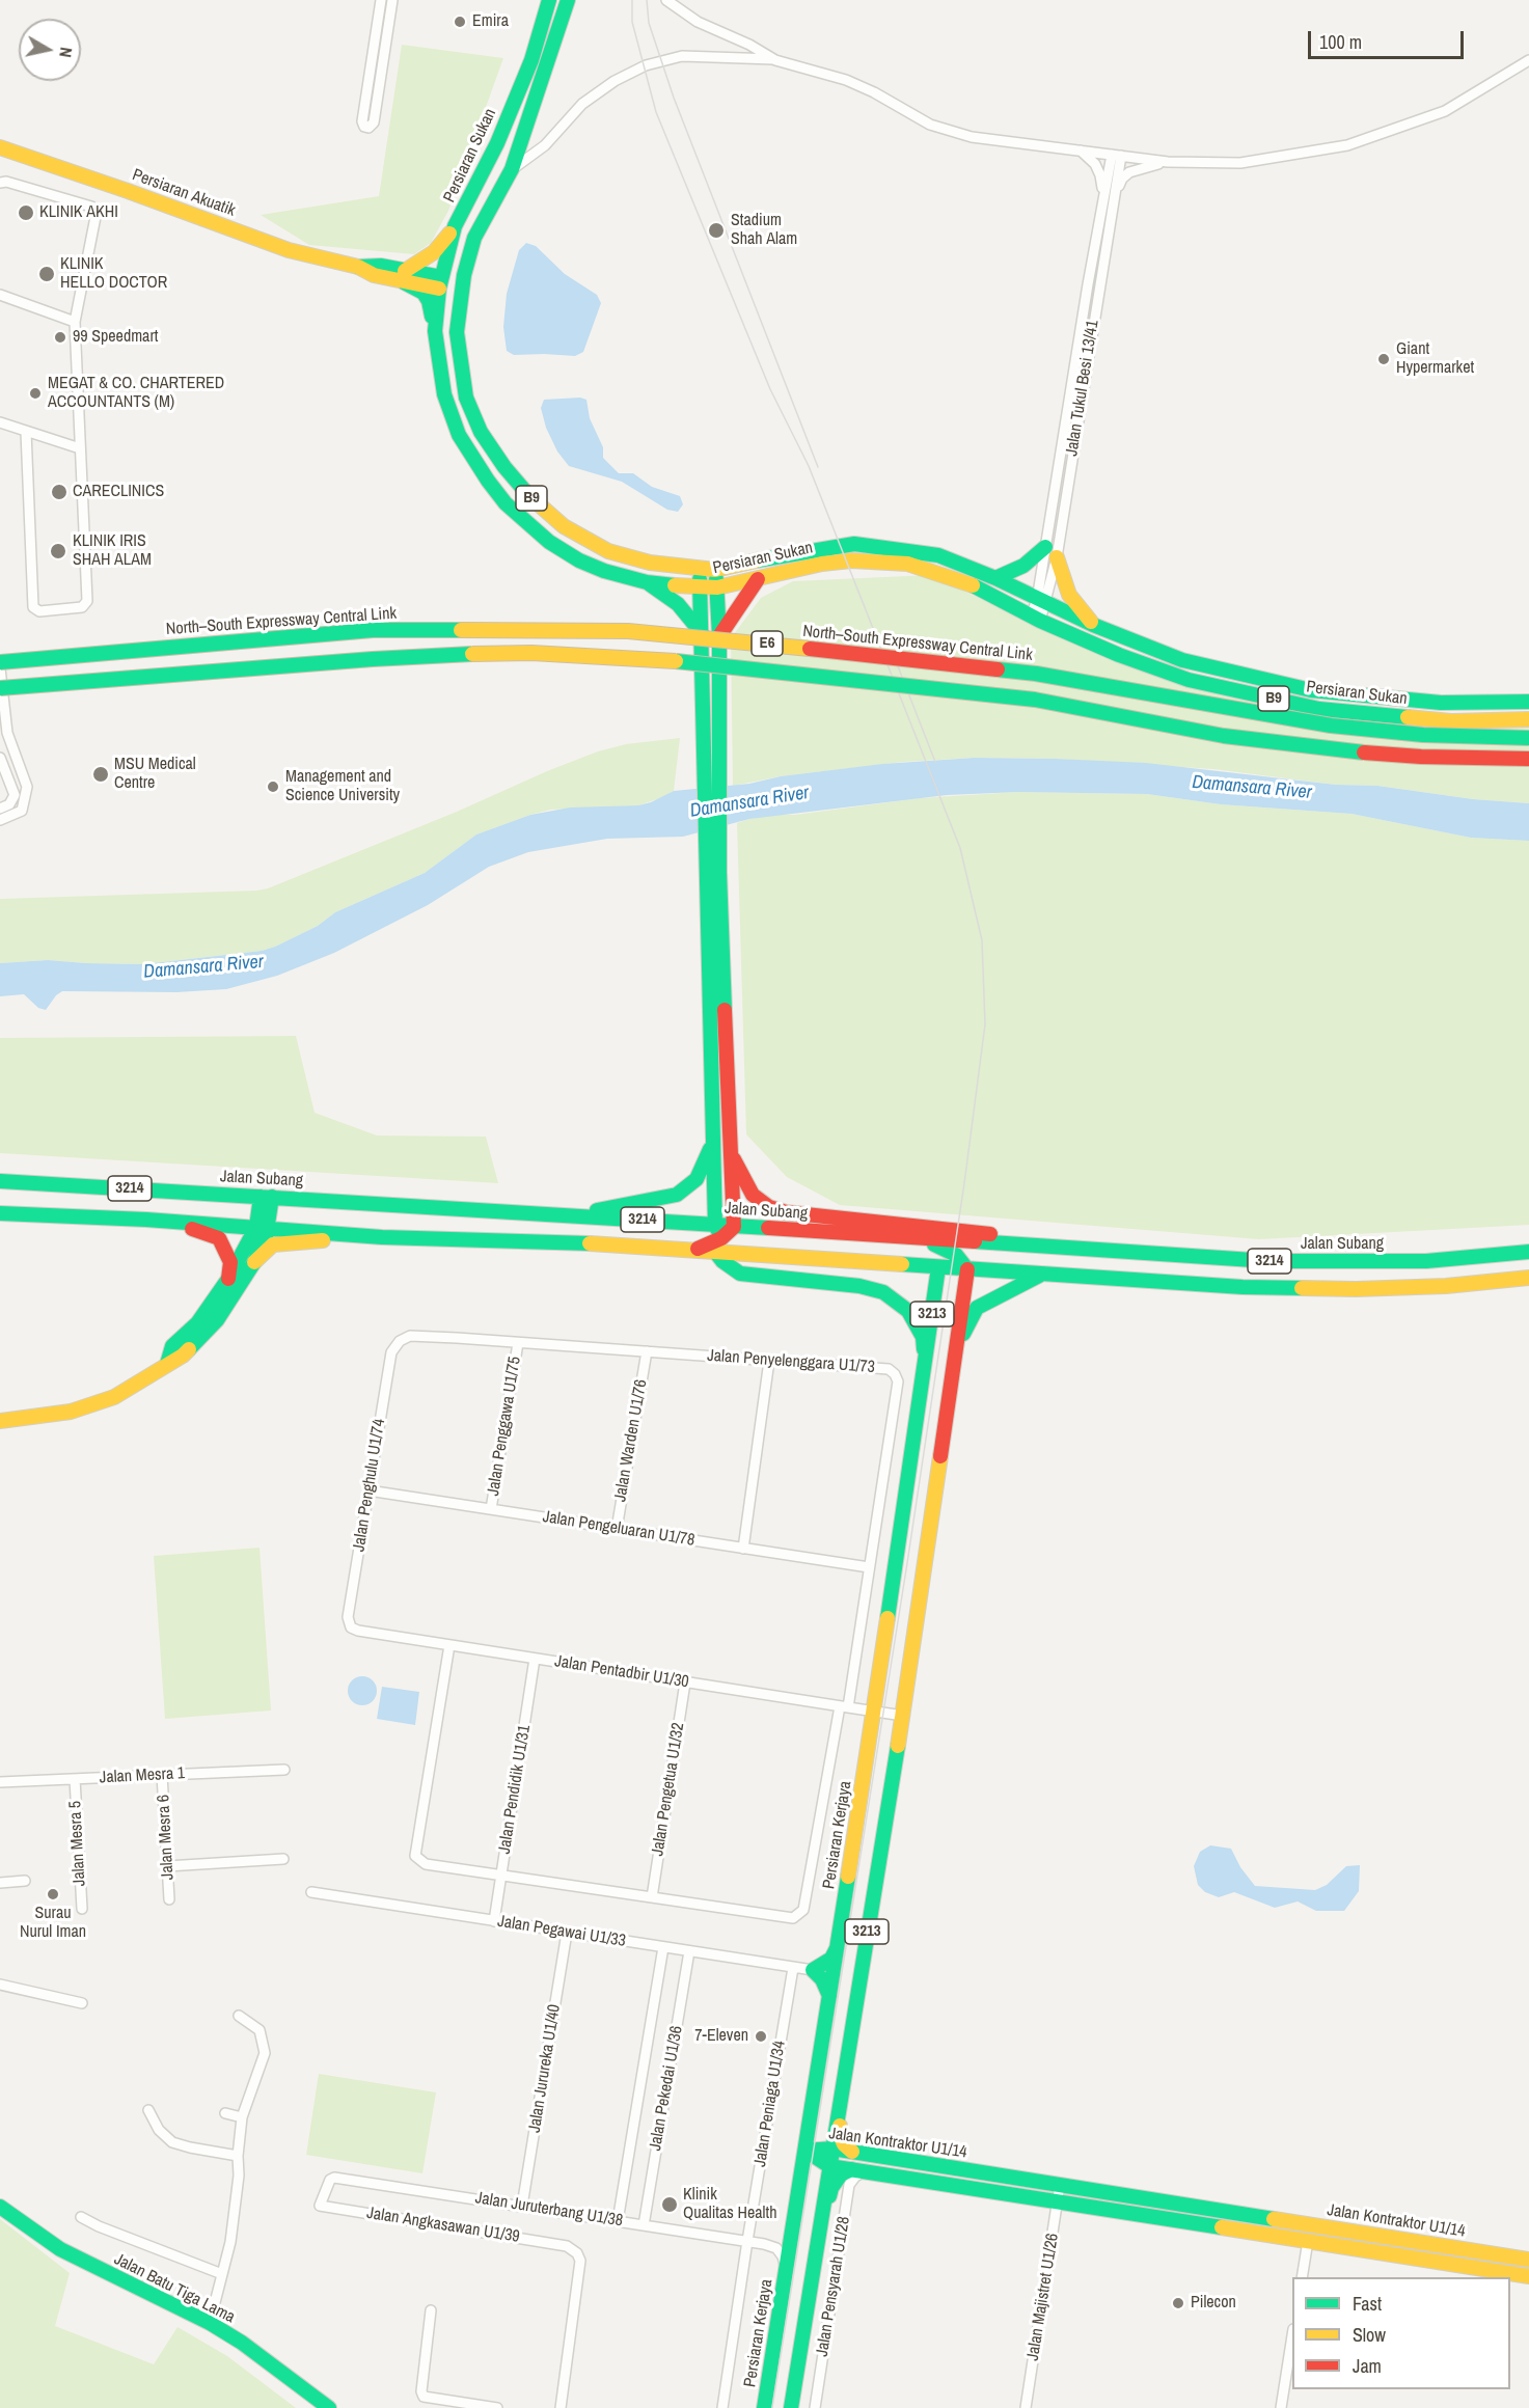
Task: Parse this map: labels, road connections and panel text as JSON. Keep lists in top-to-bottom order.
{
  "streets": {
    "main road": [
      "Persiaran Sukan",
      "Persiaran Akuatik",
      "B9",
      "North–South Expressway Central Link",
      "E6",
      "Jalan Subang",
      "3214",
      "3213",
      "Persiaran Kerjaya",
      "Jalan Kontraktor U1/14",
      "Jalan Batu Tiga Lama"
    ],
    "street": [
      "Jalan Tukul Besi 13/41",
      "Jalan Penyelenggara U1/73",
      "Jalan Penggawa U1/75",
      "Jalan Warden U1/76",
      "Jalan Penghulu U1/74",
      "Jalan Pengeluaran U1/78",
      "Jalan Pentadbir U1/30",
      "Jalan Mesra 1",
      "Jalan Pendidik U1/31",
      "Jalan Pengetua U1/32",
      "Jalan Mesra 6",
      "Jalan Mesra 5",
      "Jalan Pegawai U1/33",
      "Jalan Jurureka U1/40",
      "Jalan Pekedai U1/36",
      "Jalan Peniaga U1/34",
      "Jalan Juruterbang U1/38",
      "Jalan Angkasawan U1/39",
      "Jalan Pensyarah U1/28",
      "Jalan Majistret U1/26"
    ]
  },
  "crossings": [
    ["Persiaran Sukan", "Persiaran Akuatik"],
    ["Persiaran Sukan", "Jalan Tukul Besi 13/41"],
    ["Jalan Subang", "3214"],
    ["3214", "3213"],
    ["3214", "Persiaran Kerjaya"],
    ["3213", "Jalan Pentadbir U1/30"],
    ["3213", "Jalan Kontraktor U1/14"],
    ["Jalan Penyelenggara U1/73", "Jalan Penggawa U1/75"],
    ["Jalan Penyelenggara U1/73", "Jalan Warden U1/76"],
    ["Jalan Penyelenggara U1/73", "Jalan Penghulu U1/74"],
    ["Jalan Penyelenggara U1/73", "Jalan Pengeluaran U1/78"],
    ["Jalan Penyelenggara U1/73", "Jalan Pentadbir U1/30"],
    ["Jalan Penggawa U1/75", "Jalan Pengeluaran U1/78"],
    ["Jalan Warden U1/76", "Jalan Pengeluaran U1/78"],
    ["Jalan Penghulu U1/74", "Jalan Pengeluaran U1/78"],
    ["Jalan Penghulu U1/74", "Jalan Pentadbir U1/30"],
    ["Jalan Pentadbir U1/30", "Jalan Pendidik U1/31"],
    ["Jalan Pentadbir U1/30", "Jalan Pengetua U1/32"],
    ["Jalan Pentadbir U1/30", "Persiaran Kerjaya"],
    ["Jalan Mesra 1", "Jalan Mesra 6"],
    ["Jalan Mesra 1", "Jalan Mesra 5"],
    ["Jalan Pendidik U1/31", "Jalan Pegawai U1/33"],
    ["Persiaran Kerjaya", "Jalan Kontraktor U1/14"],
    ["Jalan Pegawai U1/33", "Jalan Jurureka U1/40"],
    ["Jalan Pegawai U1/33", "Jalan Pekedai U1/36"],
    ["Jalan Pegawai U1/33", "Jalan Peniaga U1/34"],
    ["Jalan Jurureka U1/40", "Jalan Juruterbang U1/38"],
    ["Jalan Pekedai U1/36", "Jalan Juruterbang U1/38"],
    ["Jalan Peniaga U1/34", "Jalan Juruterbang U1/38"],
    ["Jalan Kontraktor U1/14", "Jalan Pensyarah U1/28"],
    ["Jalan Kontraktor U1/14", "Jalan Majistret U1/26"],
    ["Jalan Juruterbang U1/38", "Jalan Angkasawan U1/39"]
  ],
  "water": ["Damansara River"],
  "places": [
    "Emira",
    "KLINIK AKHI",
    "Stadium Shah Alam",
    "KLINIK HELLO DOCTOR",
    "99 Speedmart",
    "Giant Hypermarket",
    "MEGAT & CO. CHARTERED ACCOUNTANTS (M)",
    "CARECLINICS",
    "KLINIK IRIS SHAH ALAM",
    "MSU Medical Centre",
    "Management and Science University",
    "Surau Nurul Iman",
    "7-Eleven",
    "Klinik Qualitas Health",
    "Pilecon"
  ],
  "legend": ["Fast", "Slow", "Jam"],
  "scale_bar": "100 m",
  "north": "right"
}
